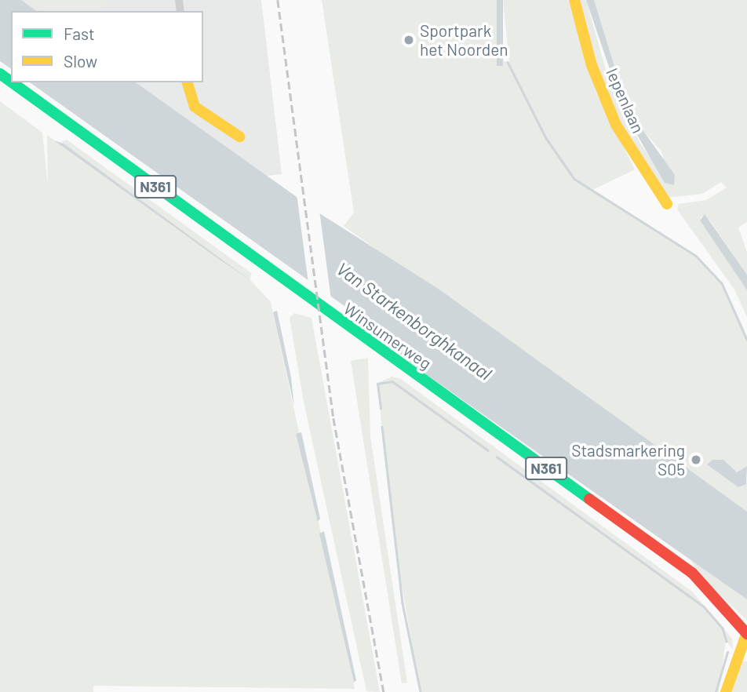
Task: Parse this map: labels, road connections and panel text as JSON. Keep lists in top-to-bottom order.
{
  "streets": {
    "main road": ["Iepenlaan", "N361", "Winsumerweg"]
  },
  "water": ["Van Starkenborghkanaal"],
  "places": ["Sportpark het Noorden", "Stadsmarkering S05"],
  "legend": ["Fast", "Slow"]
}
